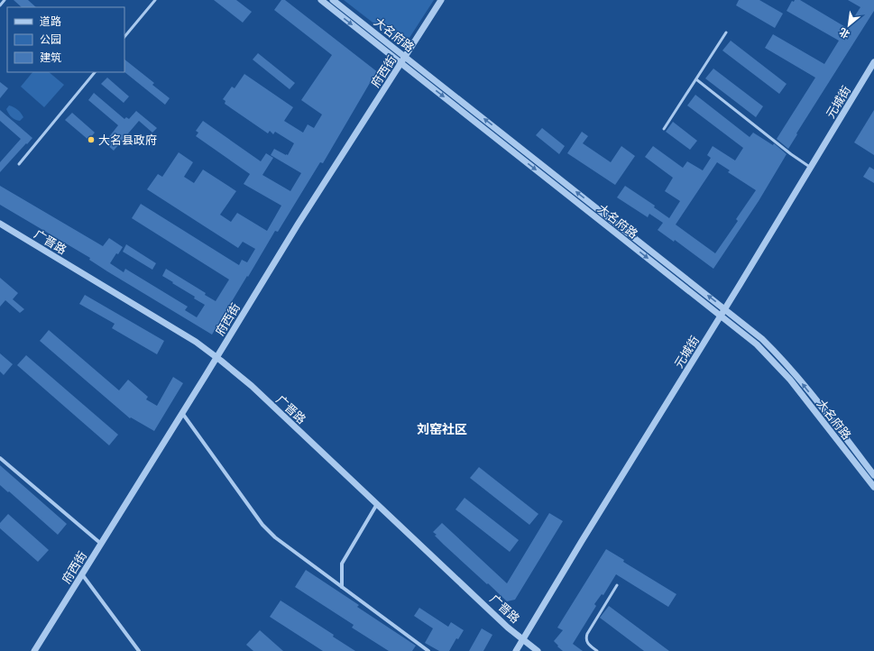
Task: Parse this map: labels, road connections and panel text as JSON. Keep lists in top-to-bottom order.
{
  "streets": {
    "street": [
      "大名府路",
      "府西街",
      "元城街",
      "广晋路"
    ]
  },
  "crossings": [
    ["大名府路", "府西街"],
    ["大名府路", "元城街"],
    ["府西街", "广晋路"],
    ["元城街", "广晋路"]
  ],
  "districts": ["刘窑社区"],
  "places": ["大名县政府"],
  "legend": ["道路", "公园", "建筑"],
  "north": "bottom left"
}
